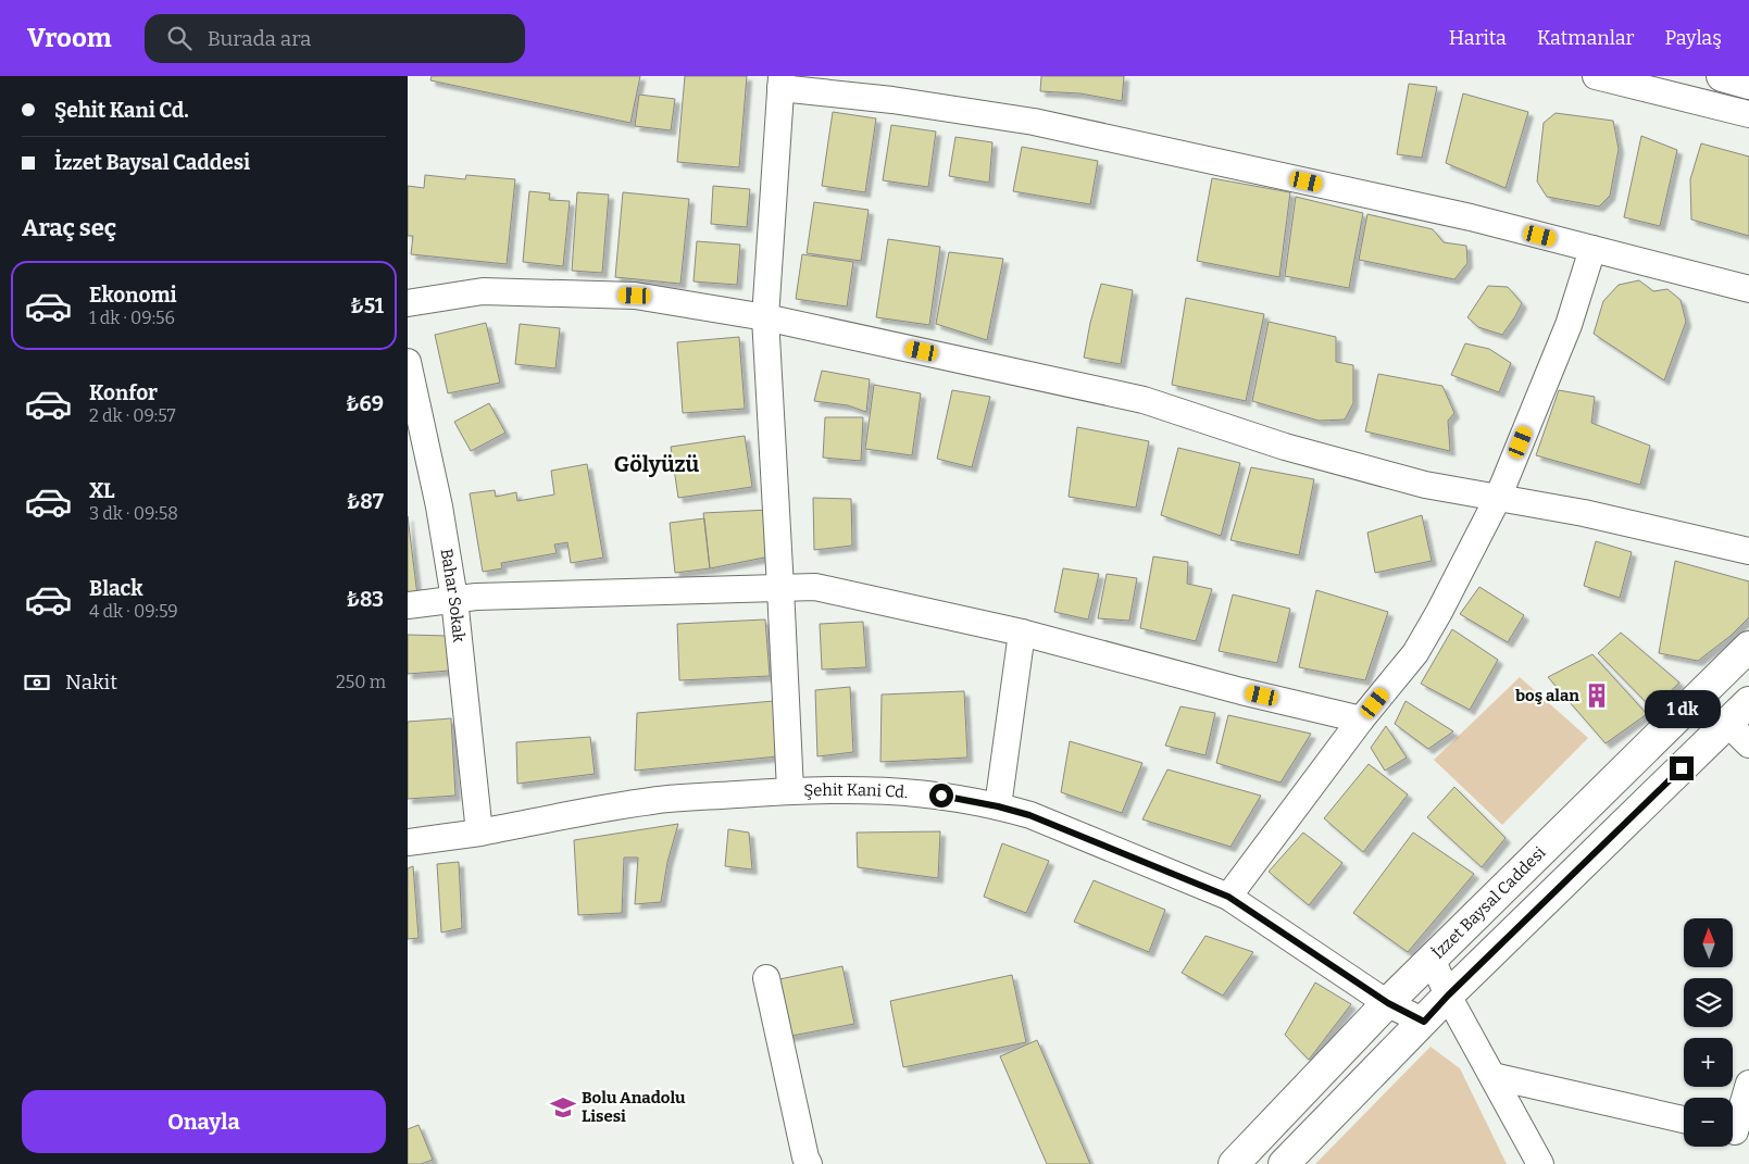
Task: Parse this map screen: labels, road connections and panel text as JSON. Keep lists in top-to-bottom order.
{
  "streets": {
    "main road": ["İzzet Baysal Caddesi"],
    "street": ["Bahar Sokak", "Şehit Kani Cd."]
  },
  "crossings": [
    ["Bahar Sokak", "Şehit Kani Cd."],
    ["Şehit Kani Cd.", "İzzet Baysal Caddesi"]
  ],
  "districts": ["Gölyüzü"],
  "places": {
    "building": ["boş alan"],
    "school or university": ["Bolu Anadolu Lisesi"]
  },
  "north": "top",
  "page": {
    "header": "Vroom",
    "search": "Burada ara",
    "nav": ["Harita", "Katmanlar", "Paylaş"],
    "banner": ["Şehit Kani Cd.", "İzzet Baysal Caddesi"],
    "heading": "Araç seç",
    "list": [
      {
        "name": "Ekonomi",
        "note": "1 dk · 09:56",
        "value": "₺51"
      },
      {
        "name": "Konfor",
        "note": "2 dk · 09:57",
        "value": "₺69"
      },
      {
        "name": "XL",
        "note": "3 dk · 09:58",
        "value": "₺87"
      },
      {
        "name": "Black",
        "note": "4 dk · 09:59",
        "value": "₺83"
      }
    ],
    "pay": ["Nakit", "250 m"],
    "bubble": "1 dk",
    "map_buttons": ["+", "−"],
    "buttons": "Onayla"
  }
}
